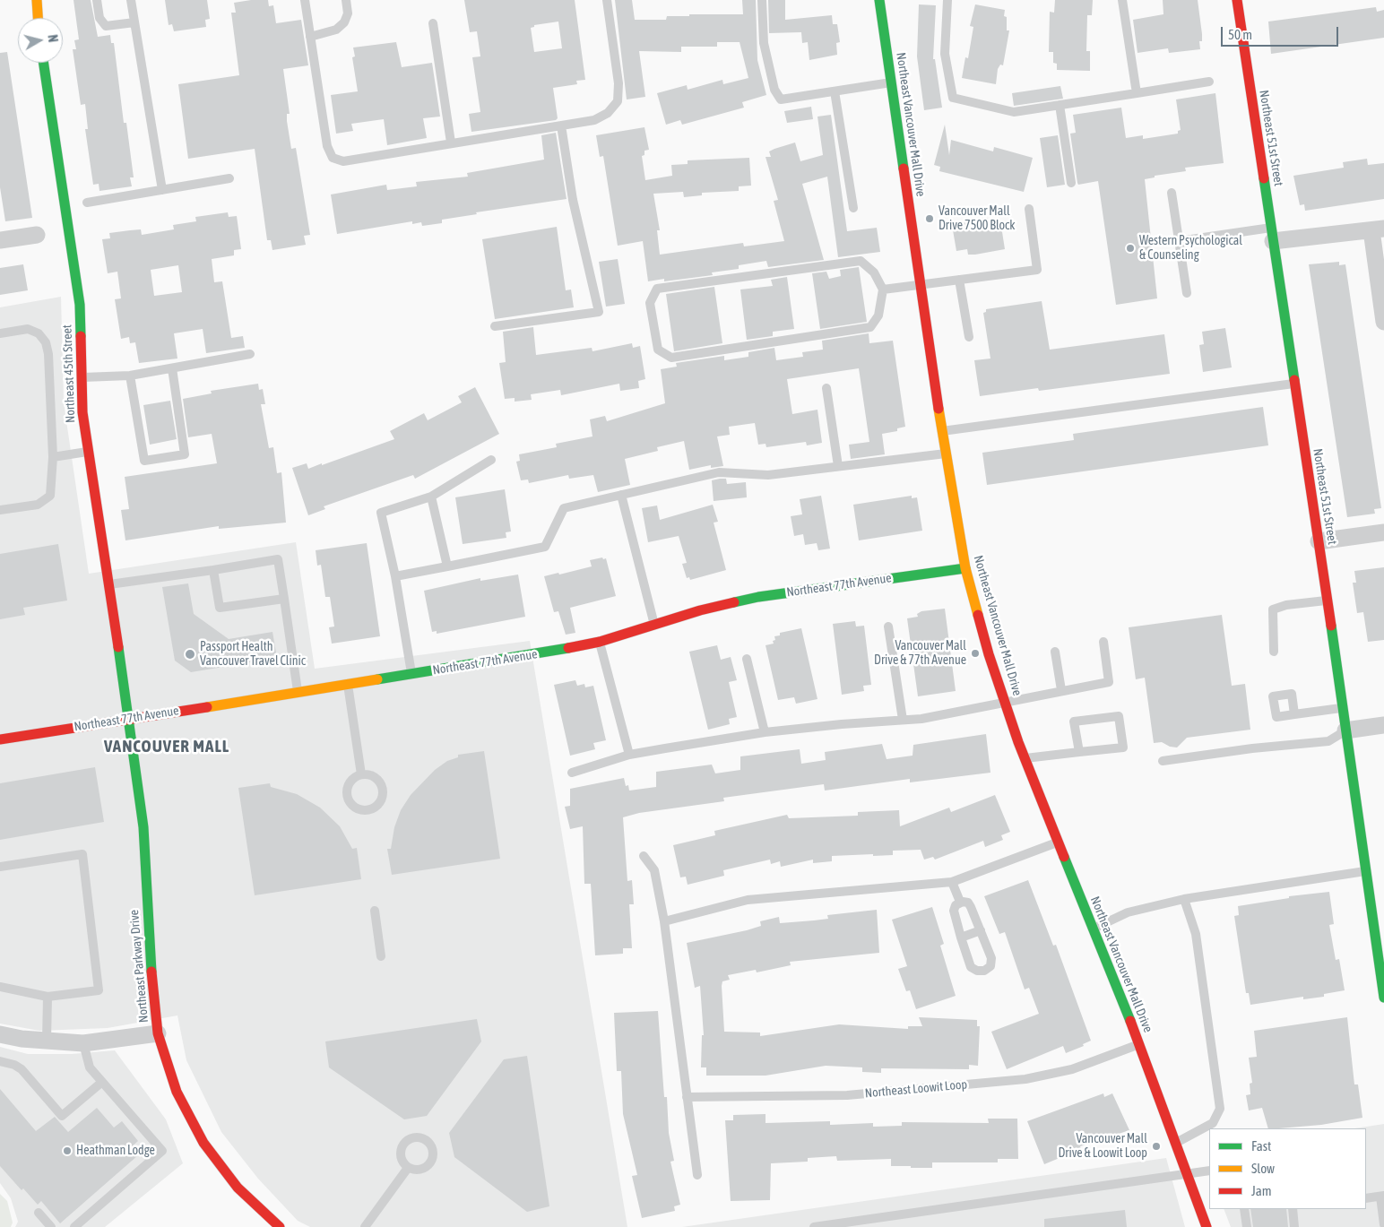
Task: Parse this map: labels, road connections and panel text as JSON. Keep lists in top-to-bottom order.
{
  "streets": {
    "street": [
      "Northeast Vancouver Mall Drive",
      "Northeast 51st Street",
      "Northeast 45th Street",
      "Northeast 77th Avenue",
      "Northeast Parkway Drive"
    ],
    "lane": ["Northeast Loowit Loop"]
  },
  "crossings": [
    ["Northeast Vancouver Mall Drive", "Northeast 77th Avenue"],
    ["Northeast Vancouver Mall Drive", "Northeast Loowit Loop"],
    ["Northeast 45th Street", "Northeast 77th Avenue"],
    ["Northeast 45th Street", "Northeast Parkway Drive"],
    ["Northeast 77th Avenue", "Northeast Parkway Drive"]
  ],
  "districts": ["VANCOUVER MALL"],
  "places": [
    "Vancouver Mall Drive 7500 Block",
    "Western Psychological & Counseling",
    "Vancouver Mall Drive & 77th Avenue",
    "Passport Health Vancouver Travel Clinic",
    "Vancouver Mall Drive & Loowit Loop",
    "Heathman Lodge"
  ],
  "legend": ["Fast", "Slow", "Jam"],
  "scale_bar": "50 m",
  "north": "right"
}
